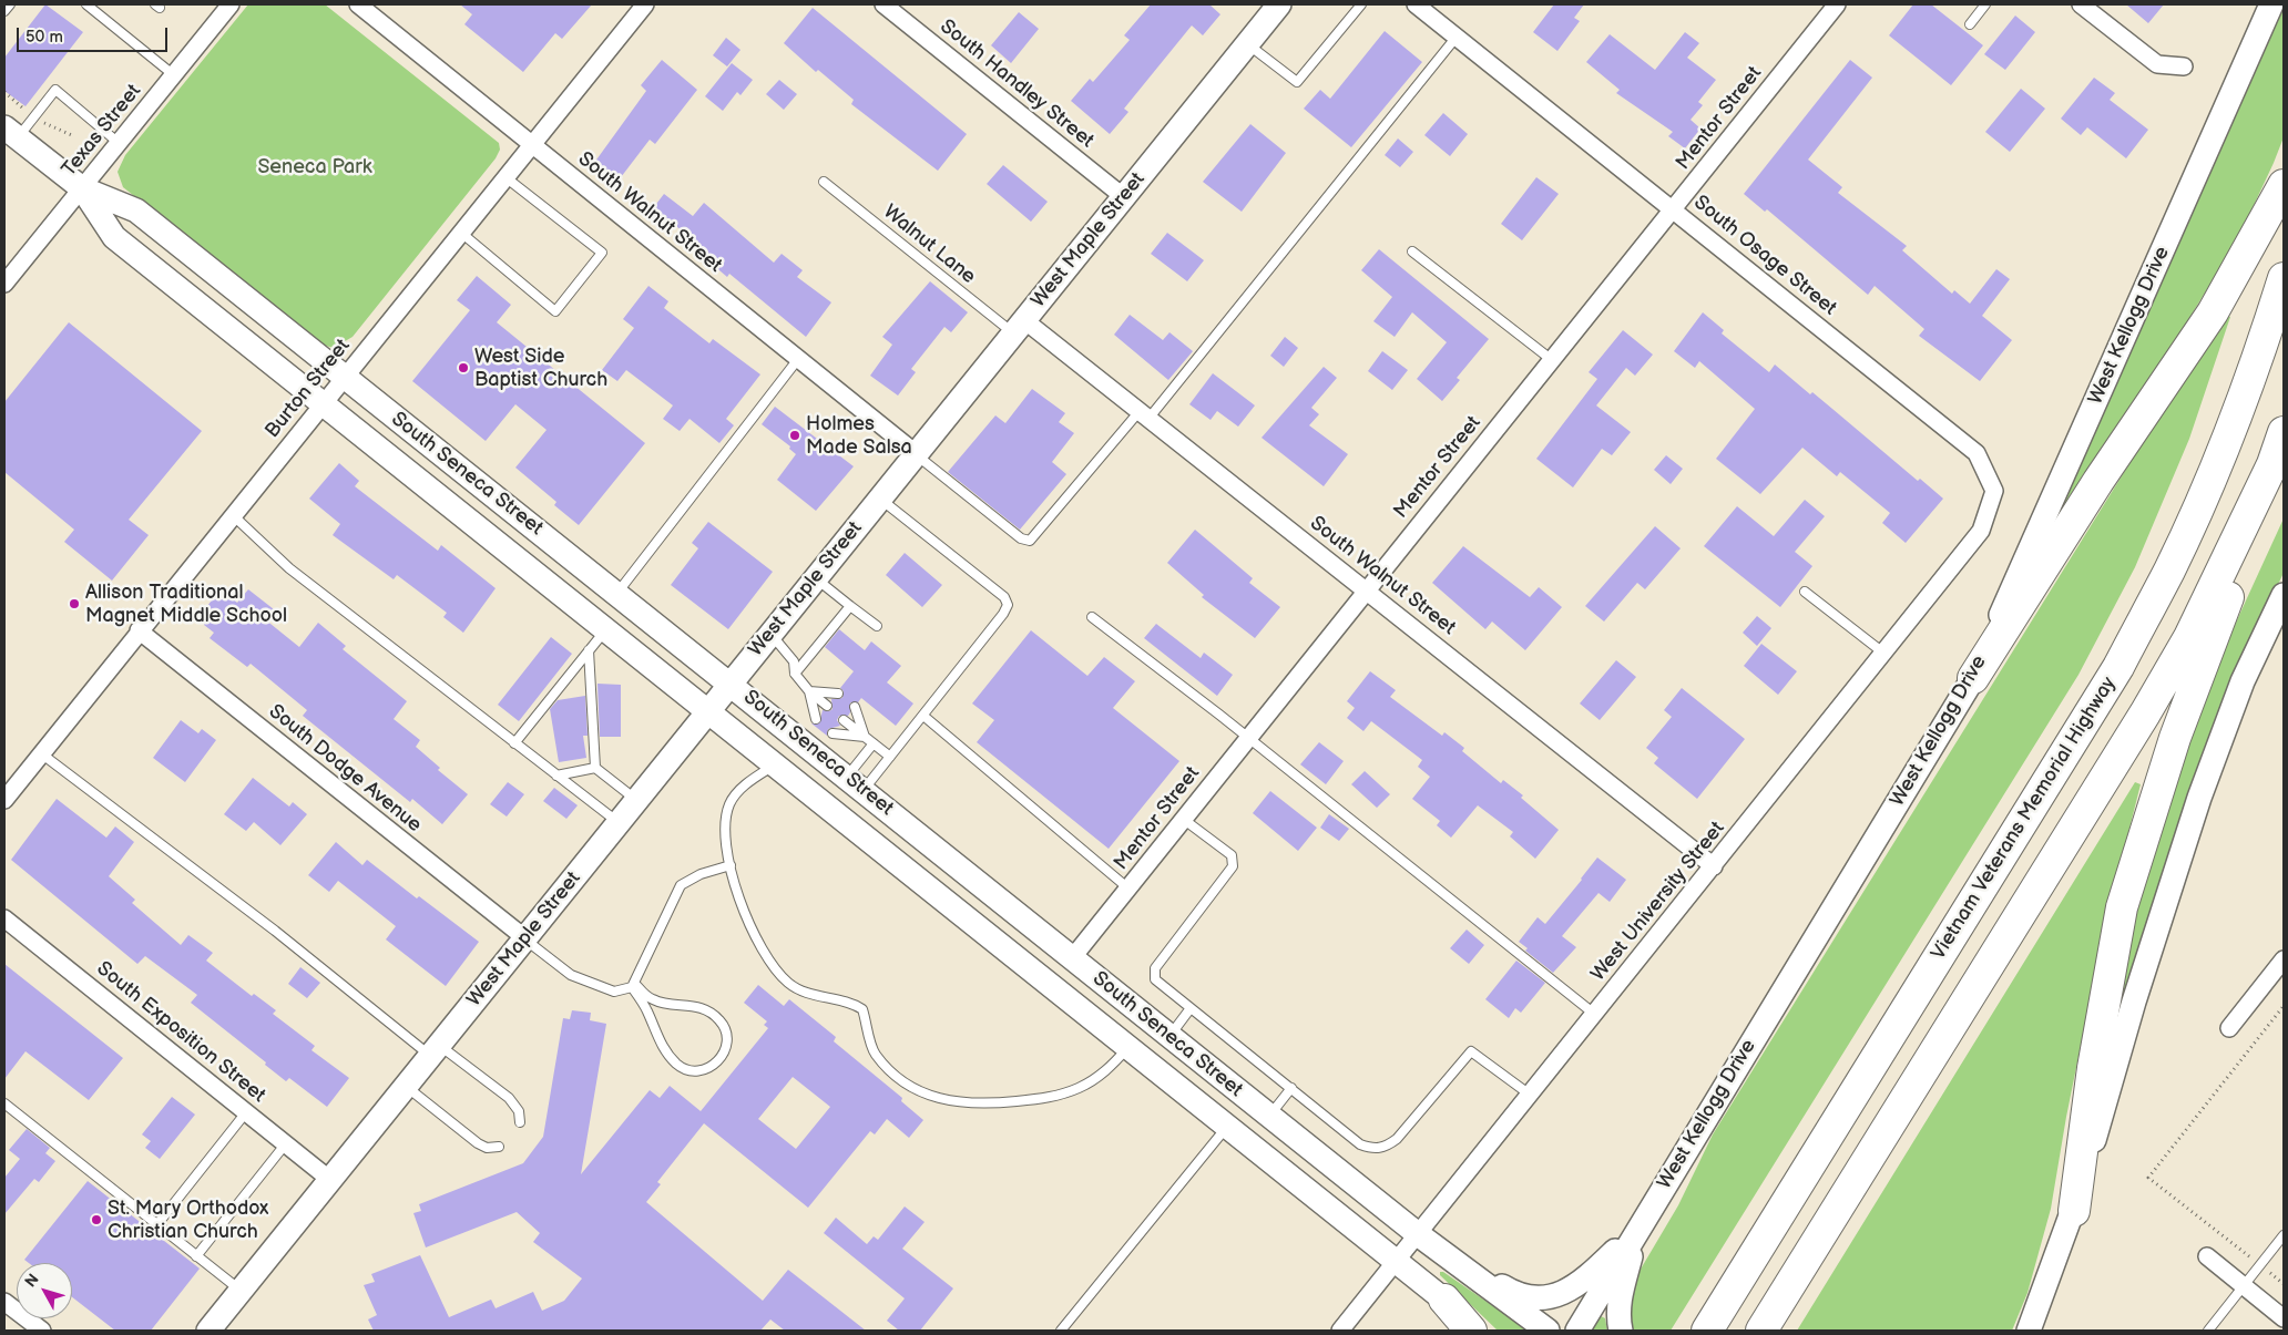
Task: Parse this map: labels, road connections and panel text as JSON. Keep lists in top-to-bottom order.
{
  "streets": {
    "highway": ["Vietnam Veterans Memorial Highway"],
    "street": [
      "South Handley Street",
      "Mentor Street",
      "Texas Street",
      "South Walnut Street",
      "West Maple Street",
      "South Osage Street",
      "West Kellogg Drive",
      "Burton Street",
      "South Seneca Street",
      "South Dodge Avenue",
      "West University Street",
      "South Exposition Street"
    ],
    "lane": ["Walnut Lane"]
  },
  "crossings": [
    ["South Handley Street", "West Maple Street"],
    ["Mentor Street", "South Walnut Street"],
    ["Mentor Street", "South Osage Street"],
    ["Mentor Street", "South Seneca Street"],
    ["Texas Street", "South Seneca Street"],
    ["South Walnut Street", "West Maple Street"],
    ["South Walnut Street", "Walnut Lane"],
    ["South Walnut Street", "Burton Street"],
    ["South Walnut Street", "West University Street"],
    ["West Maple Street", "Walnut Lane"],
    ["West Maple Street", "South Seneca Street"],
    ["West Maple Street", "South Dodge Avenue"],
    ["West Maple Street", "South Exposition Street"],
    ["South Osage Street", "West University Street"],
    ["Burton Street", "South Seneca Street"],
    ["Burton Street", "South Dodge Avenue"],
    ["South Seneca Street", "West University Street"]
  ],
  "parks": ["Seneca Park"],
  "places": [
    "West Side Baptist Church",
    "Holmes Made Salsa",
    "Allison Traditional Magnet Middle School",
    "St. Mary Orthodox Christian Church"
  ],
  "scale_bar": "50 m",
  "north": "top left"
}
